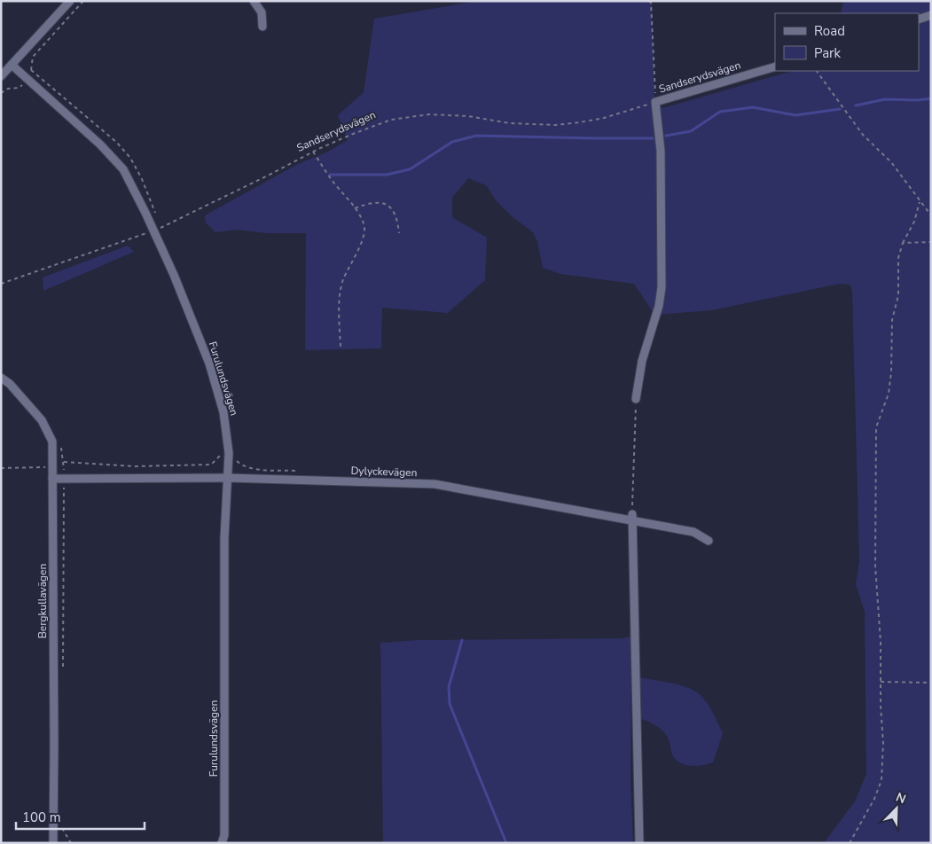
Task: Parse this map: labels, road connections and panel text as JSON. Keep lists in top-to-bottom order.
{
  "streets": {
    "street": [
      "Sandserydsvägen",
      "Furulundsvägen",
      "Dylyckevägen",
      "Bergkullavägen"
    ]
  },
  "crossings": [
    ["Sandserydsvägen", "Furulundsvägen"],
    ["Furulundsvägen", "Dylyckevägen"],
    ["Dylyckevägen", "Bergkullavägen"]
  ],
  "legend": ["Road", "Park"],
  "scale_bar": "100 m",
  "north": "top right"
}
